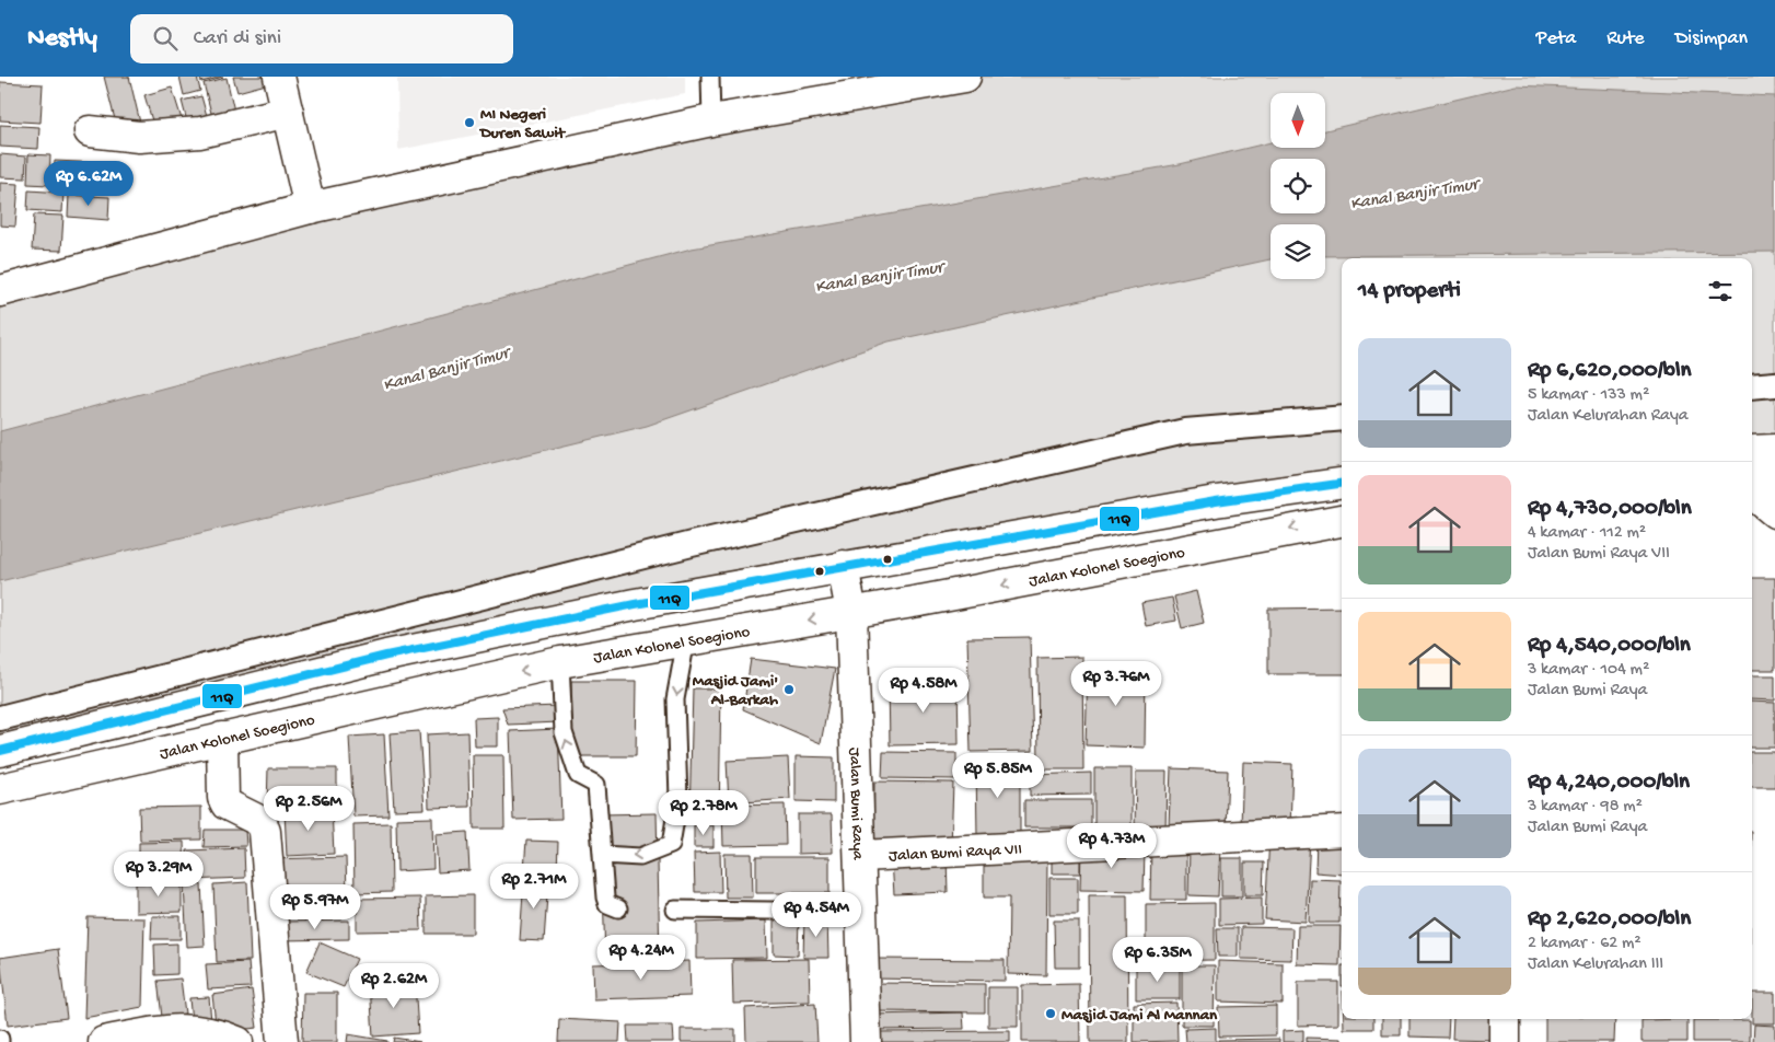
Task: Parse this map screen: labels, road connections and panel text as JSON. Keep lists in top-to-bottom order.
{
  "streets": {
    "main road": ["Jalan Kolonel Soegiono", "Jalan Bumi Raya", "Jalan Bumi Raya VII"]
  },
  "crossings": [
    ["Jalan Kolonel Soegiono", "Jalan Bumi Raya"],
    ["Jalan Bumi Raya", "Jalan Bumi Raya VII"]
  ],
  "water": ["Kanal Banjir Timur"],
  "places": ["MI Negeri Duren Sawit", "Masjid Jami' Al-Barkah", "Masjid Jami Al Mannan"],
  "lines": ["transit line 11Q"],
  "north": "bottom",
  "page": {
    "header": "Nestly",
    "search": "Cari di sini",
    "nav": ["Peta", "Rute", "Disimpan"],
    "price": [
      "Rp 6.62M",
      "Rp 3.76M",
      "Rp 4.58M",
      "Rp 5.85M",
      "Rp 2.56M",
      "Rp 2.78M",
      "Rp 4.73M",
      "Rp 3.29M",
      "Rp 2.71M",
      "Rp 5.97M",
      "Rp 4.54M",
      "Rp 4.24M",
      "Rp 6.35M",
      "Rp 2.62M"
    ],
    "heading": "14 properti",
    "list": [
      {
        "name": "Rp 6,620,000/bln",
        "note": "5 kamar · 133 m² · Jalan Kelurahan Raya"
      },
      {
        "name": "Rp 4,730,000/bln",
        "note": "4 kamar · 112 m² · Jalan Bumi Raya VII"
      },
      {
        "name": "Rp 4,540,000/bln",
        "note": "3 kamar · 104 m² · Jalan Bumi Raya"
      },
      {
        "name": "Rp 4,240,000/bln",
        "note": "3 kamar · 98 m² · Jalan Bumi Raya"
      },
      {
        "name": "Rp 2,620,000/bln",
        "note": "2 kamar · 62 m² · Jalan Kelurahan III"
      }
    ]
  }
}
